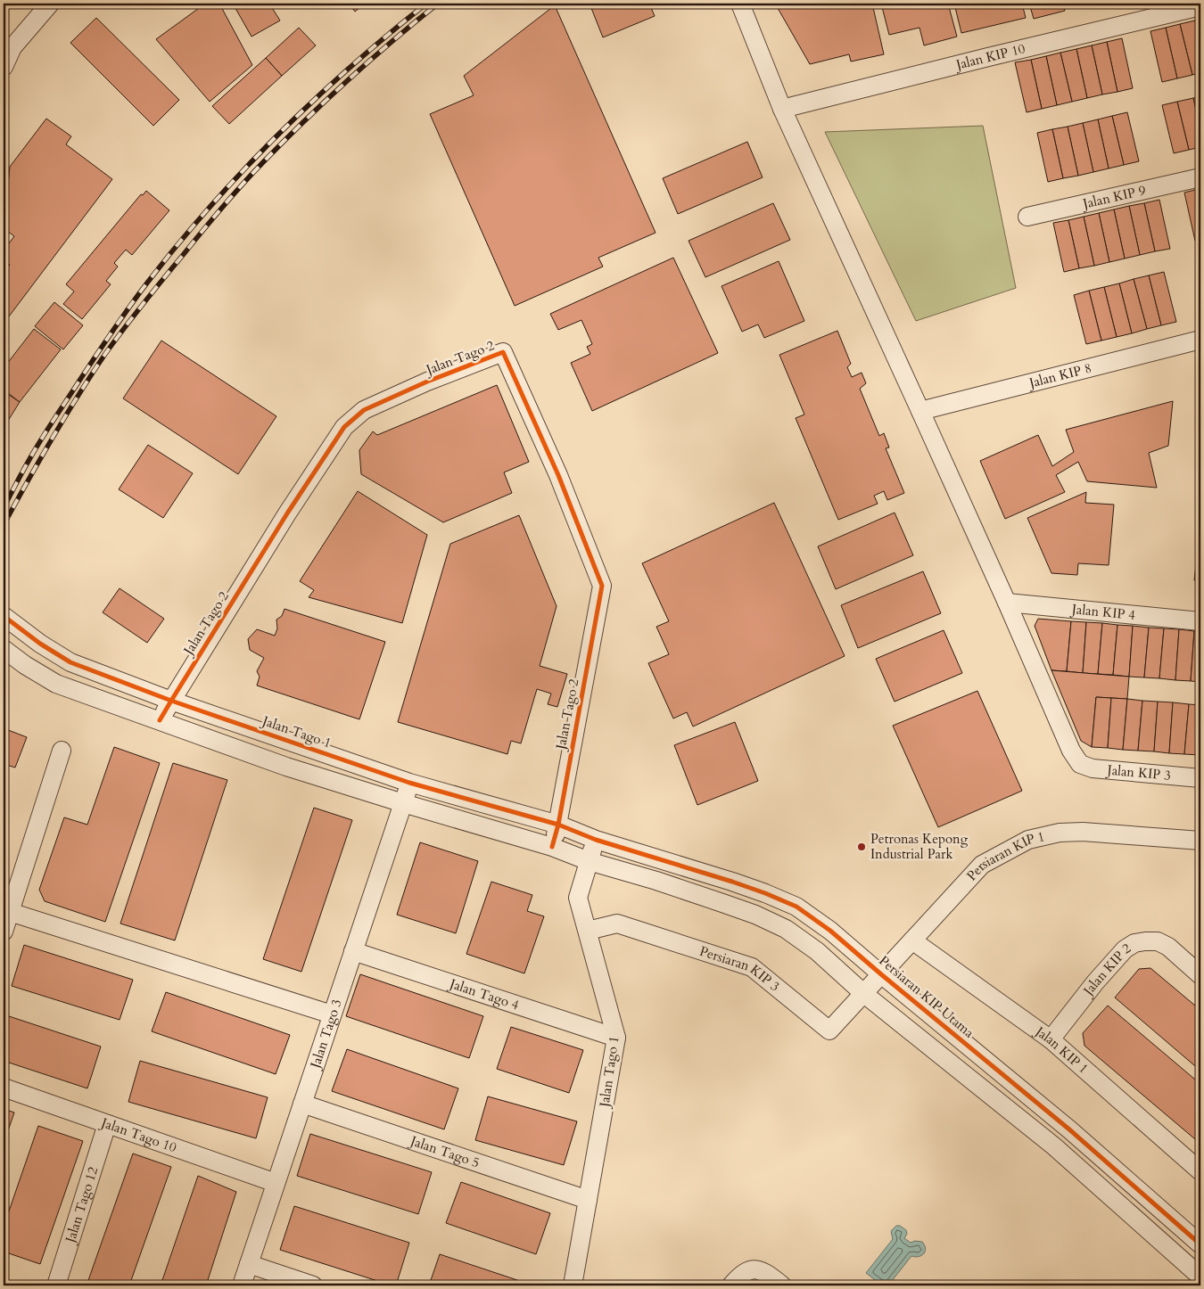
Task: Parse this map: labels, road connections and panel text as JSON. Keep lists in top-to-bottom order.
{
  "streets": {
    "street": [
      "Jalan KIP 10",
      "Jalan KIP 9",
      "Jalan Tago 2",
      "Jalan KIP 8",
      "Jalan KIP 4",
      "Jalan Tago 1",
      "Jalan KIP 3",
      "Persiaran KIP 1",
      "Persiaran KIP 3",
      "Jalan KIP 2",
      "Jalan Tago 4",
      "Persiaran KIP Utama",
      "Jalan Tago 3",
      "Jalan KIP 1",
      "Jalan Tago 10",
      "Jalan Tago 5",
      "Jalan Tago 12"
    ]
  },
  "crossings": [
    ["Jalan Tago 2", "Jalan Tago 1"],
    ["Jalan KIP 4", "Jalan KIP 3"],
    ["Jalan Tago 1", "Persiaran KIP 3"],
    ["Jalan Tago 1", "Jalan Tago 4"],
    ["Jalan Tago 1", "Persiaran KIP Utama"],
    ["Jalan Tago 1", "Jalan Tago 3"],
    ["Jalan Tago 1", "Jalan Tago 5"],
    ["Persiaran KIP 1", "Persiaran KIP 3"],
    ["Persiaran KIP 1", "Persiaran KIP Utama"],
    ["Persiaran KIP 1", "Jalan KIP 1"],
    ["Jalan KIP 2", "Jalan KIP 1"],
    ["Jalan Tago 4", "Jalan Tago 3"],
    ["Jalan Tago 3", "Jalan Tago 10"],
    ["Jalan Tago 3", "Jalan Tago 5"],
    ["Jalan Tago 10", "Jalan Tago 12"]
  ],
  "places": ["Petronas Kepong Industrial Park"]
}
